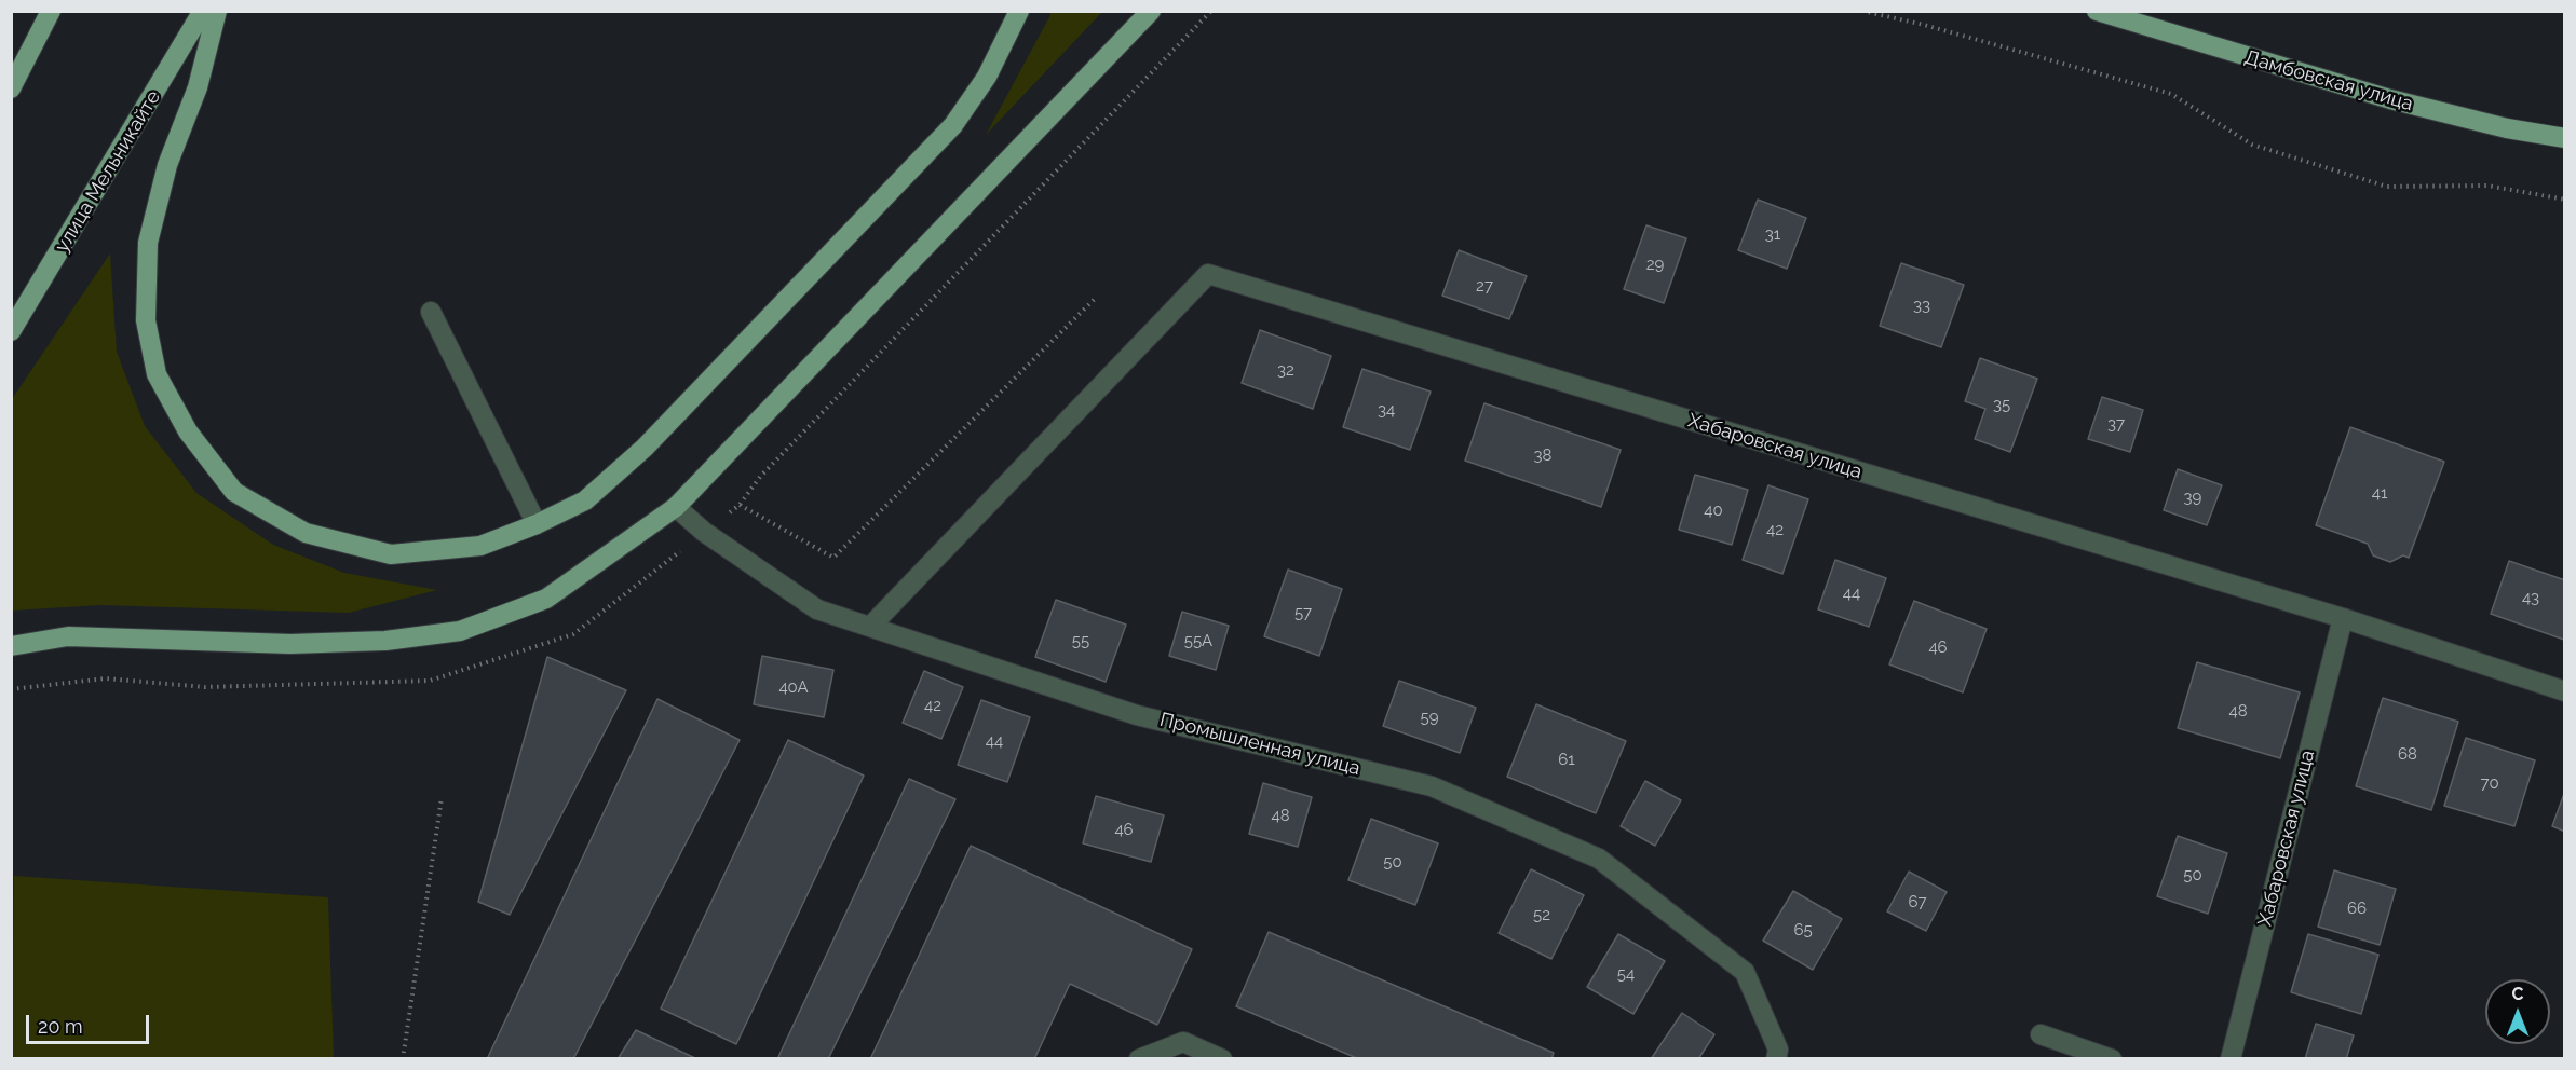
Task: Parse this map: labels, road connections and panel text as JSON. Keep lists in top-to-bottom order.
{
  "streets": {
    "main road": ["Дамбовская улица", "улица Мельникайте"],
    "street": ["Хабаровская улица", "Промышленная улица"]
  },
  "crossings": [
    ["Хабаровская улица", "Промышленная улица"]
  ],
  "house_numbers": [
    "31",
    "29",
    "27",
    "33",
    "32",
    "35",
    "34",
    "37",
    "38",
    "41",
    "39",
    "40",
    "42",
    "44",
    "43",
    "57",
    "55",
    "55А",
    "46",
    "40А",
    "42",
    "48",
    "59",
    "44",
    "68",
    "61",
    "70",
    "48",
    "46",
    "50",
    "50",
    "67",
    "66",
    "52",
    "65",
    "54"
  ],
  "scale_bar": "20 m",
  "north": "top"
}
